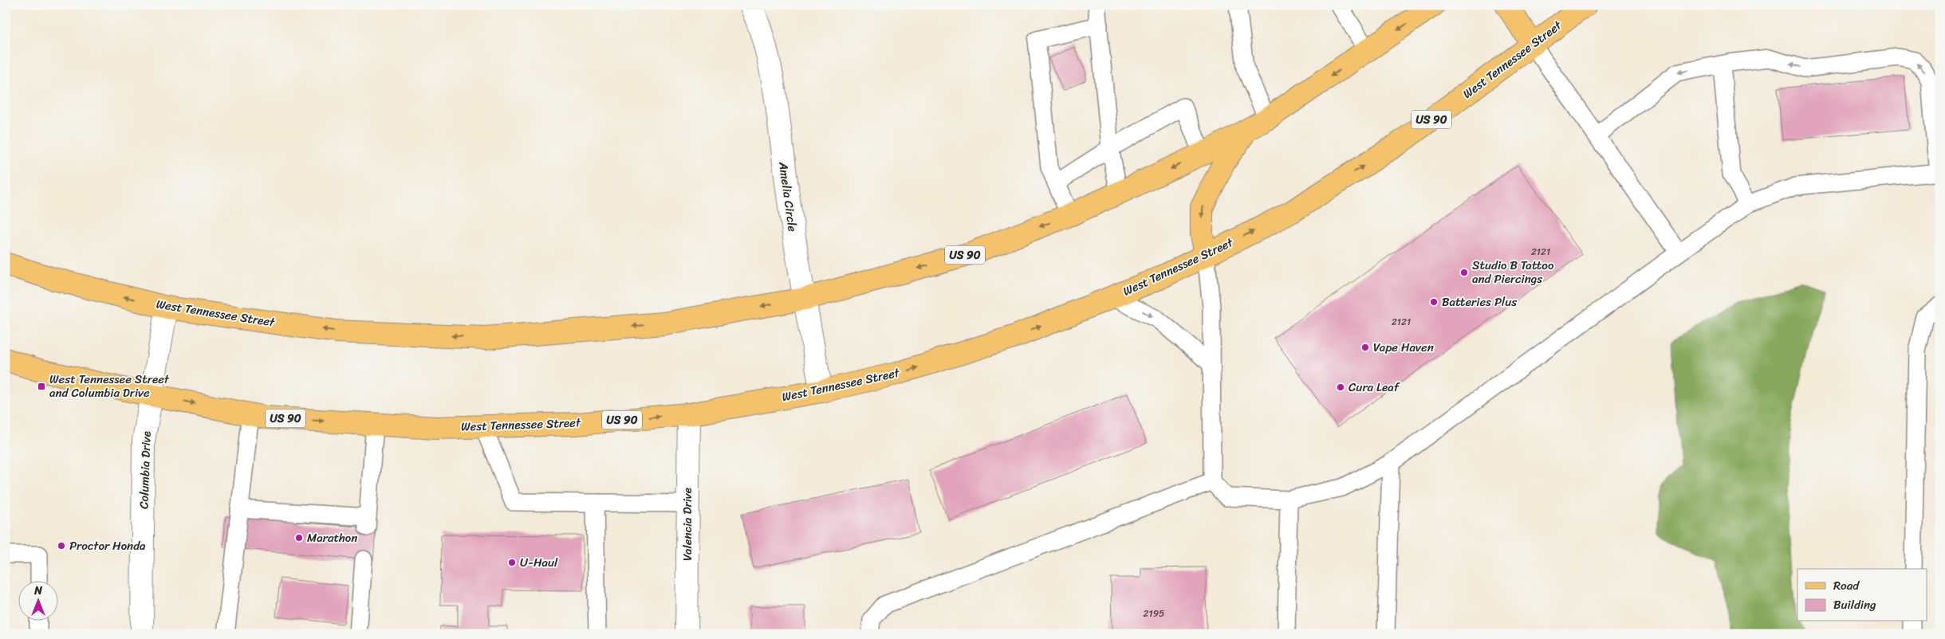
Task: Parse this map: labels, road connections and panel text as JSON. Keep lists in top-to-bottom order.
{
  "streets": {
    "main road": ["West Tennessee Street", "US 90"],
    "street": ["Amelia Circle", "Columbia Drive", "Valencia Drive"]
  },
  "crossings": [
    ["West Tennessee Street", "Amelia Circle"],
    ["West Tennessee Street", "Columbia Drive"],
    ["West Tennessee Street", "Valencia Drive"]
  ],
  "places": {
    "other": [
      "Studio B Tattoo and Piercings",
      "Batteries Plus",
      "Vape Haven",
      "Cura Leaf",
      "Marathon",
      "Proctor Honda",
      "U-Haul"
    ],
    "transit": ["West Tennessee Street and Columbia Drive"]
  },
  "house_numbers": ["2121", "2121", "2195"],
  "legend": ["Road", "Building"],
  "north": "top"
}
